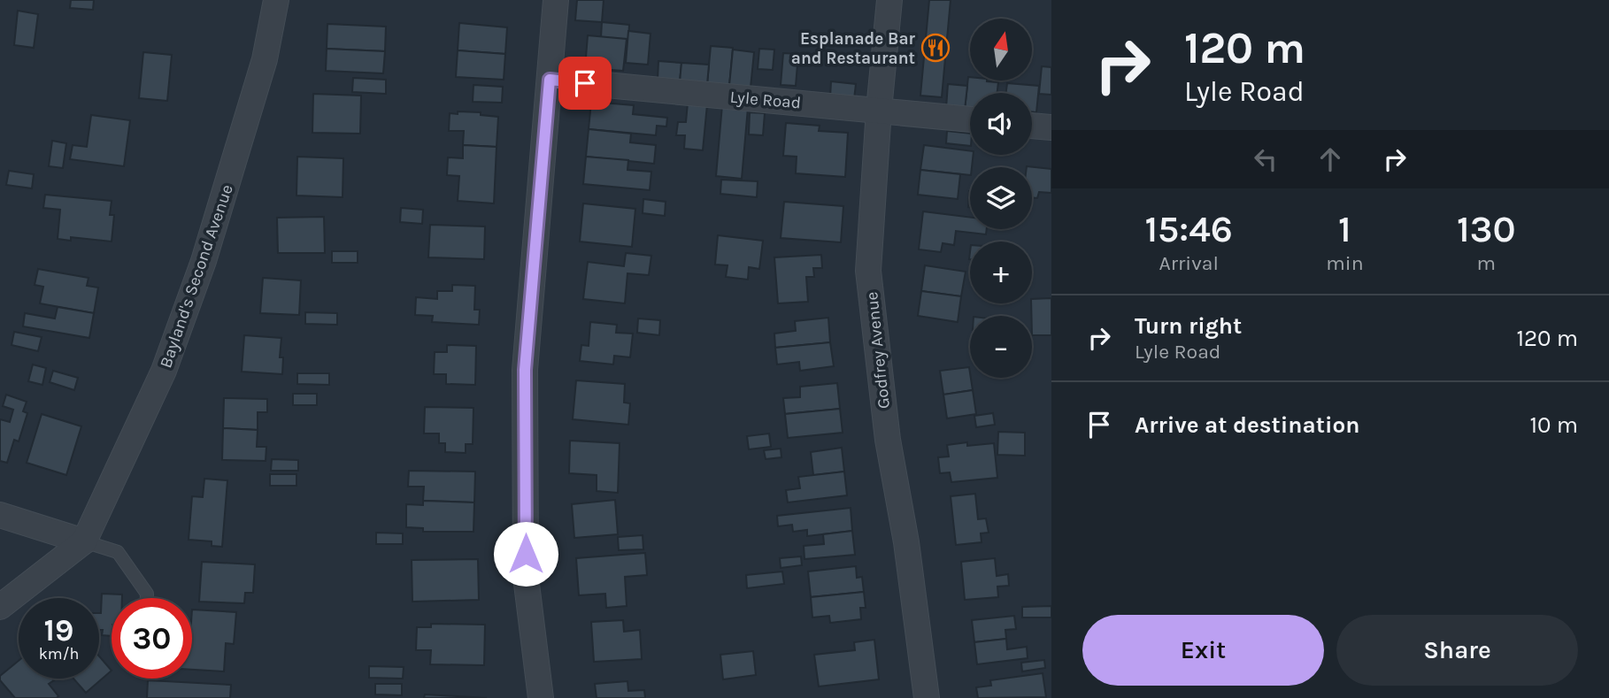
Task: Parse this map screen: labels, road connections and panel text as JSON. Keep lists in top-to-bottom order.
{
  "streets": {
    "street": ["Lyle Road", "Bayland's Second Avenue", "Godfrey Avenue"]
  },
  "crossings": [
    ["Lyle Road", "Godfrey Avenue"]
  ],
  "places": {
    "restaurant": ["Esplanade Bar and Restaurant"]
  },
  "north": "top",
  "page": {
    "turn": ["120 m", "Lyle Road"],
    "map_buttons": ["+", "−"],
    "eta": [
      "15:46",
      "Arrival",
      "1",
      "min",
      "130",
      "m"
    ],
    "list": [
      {
        "name": "Turn right",
        "note": "Lyle Road",
        "value": "120 m"
      },
      {
        "name": "Arrive at destination",
        "value": "10 m"
      }
    ],
    "speed": "19 km/h",
    "limit": "30",
    "buttons": ["Exit", "Share"]
  }
}
